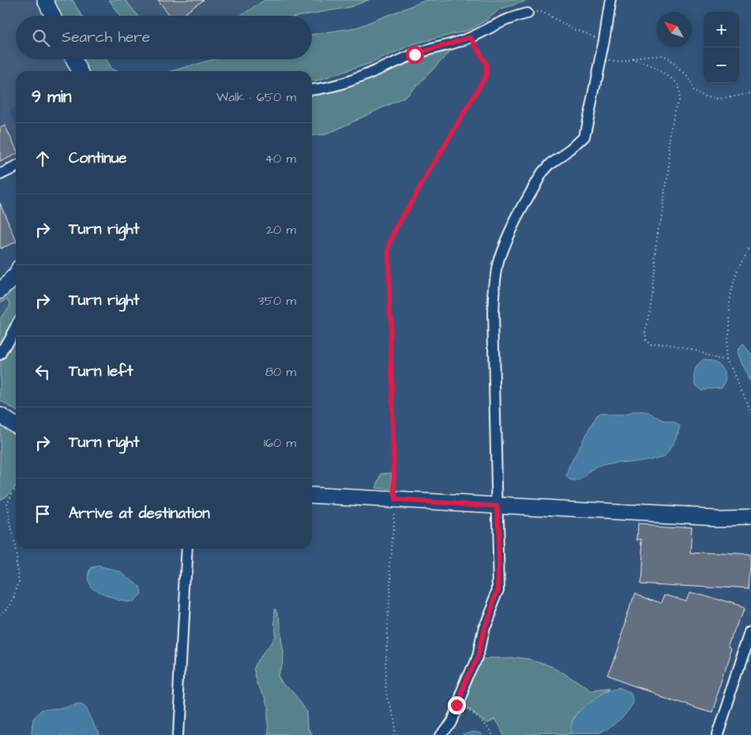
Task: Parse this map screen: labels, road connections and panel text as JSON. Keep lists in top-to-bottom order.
{
  "north": "top left",
  "page": {
    "map_buttons": ["+", "−"],
    "search": "Search here",
    "heading": ["9 min", "Walk · 650 m"],
    "list": [
      ["Continue", "40 m"],
      ["Turn right", "20 m"],
      ["Turn right", "350 m"],
      ["Turn left", "80 m"],
      ["Turn right", "160 m"],
      "Arrive at destination"
    ]
  }
}
